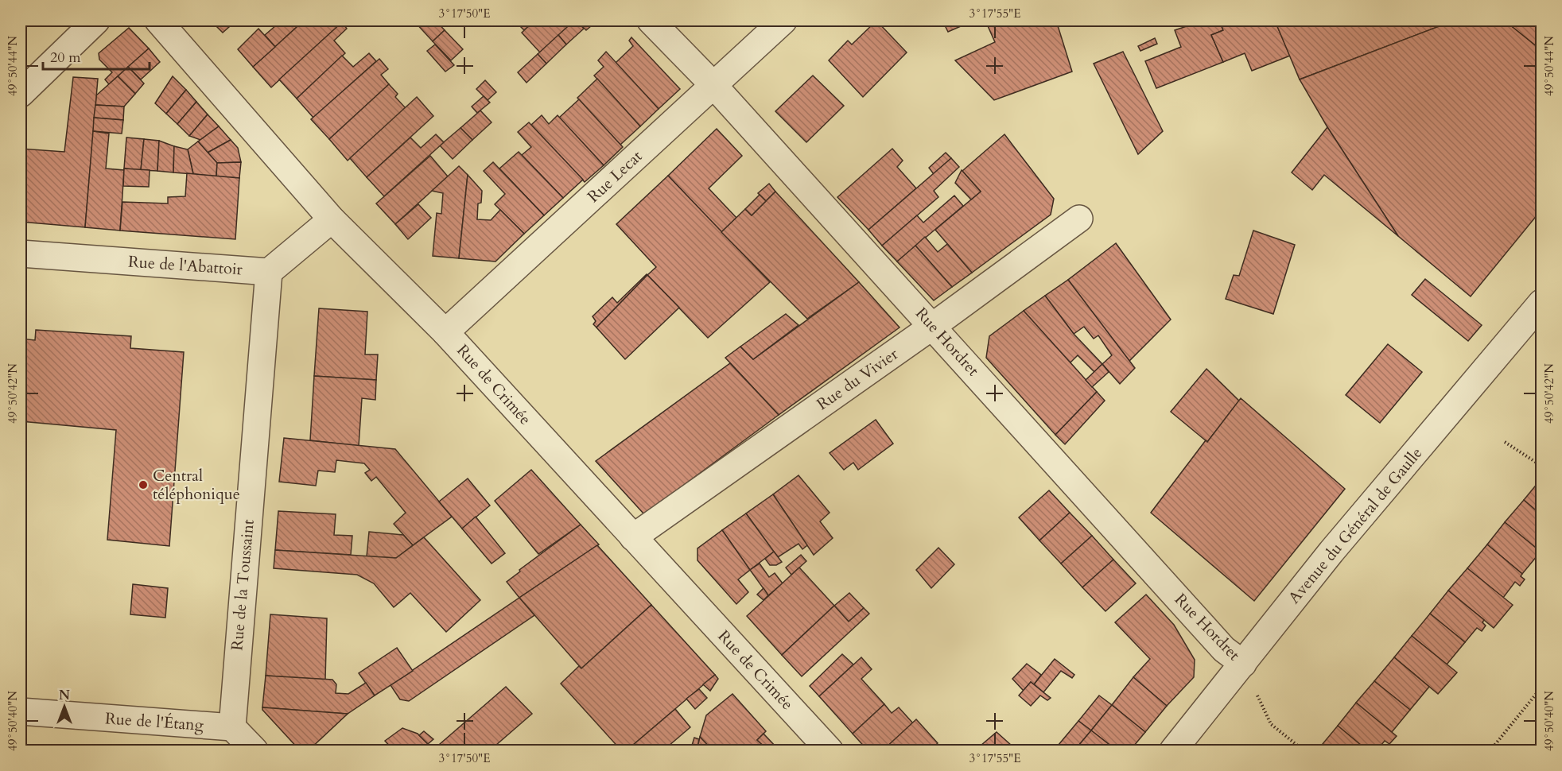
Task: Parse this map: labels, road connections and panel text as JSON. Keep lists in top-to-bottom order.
{
  "streets": {
    "street": [
      "Rue Lecat",
      "Rue de l'Abattoir",
      "Rue Hordret",
      "Rue du Vivier",
      "Rue de Crimée",
      "Avenue du Général de Gaulle",
      "Rue de la Toussaint",
      "Rue de l'Étang"
    ]
  },
  "crossings": [
    ["Rue Lecat", "Rue Hordret"],
    ["Rue Lecat", "Rue de Crimée"],
    ["Rue de l'Abattoir", "Rue de la Toussaint"],
    ["Rue Hordret", "Rue du Vivier"],
    ["Rue Hordret", "Avenue du Général de Gaulle"],
    ["Rue du Vivier", "Rue de Crimée"],
    ["Rue de la Toussaint", "Rue de l'Étang"]
  ],
  "places": ["Central téléphonique"],
  "scale_bar": "20 m",
  "north": "top",
  "coordinates": [
    "3°17'50\"E",
    "3°17'55\"E",
    "49°50'44\"N",
    "49°50'42\"N",
    "49°50'40\"N"
  ]
}
